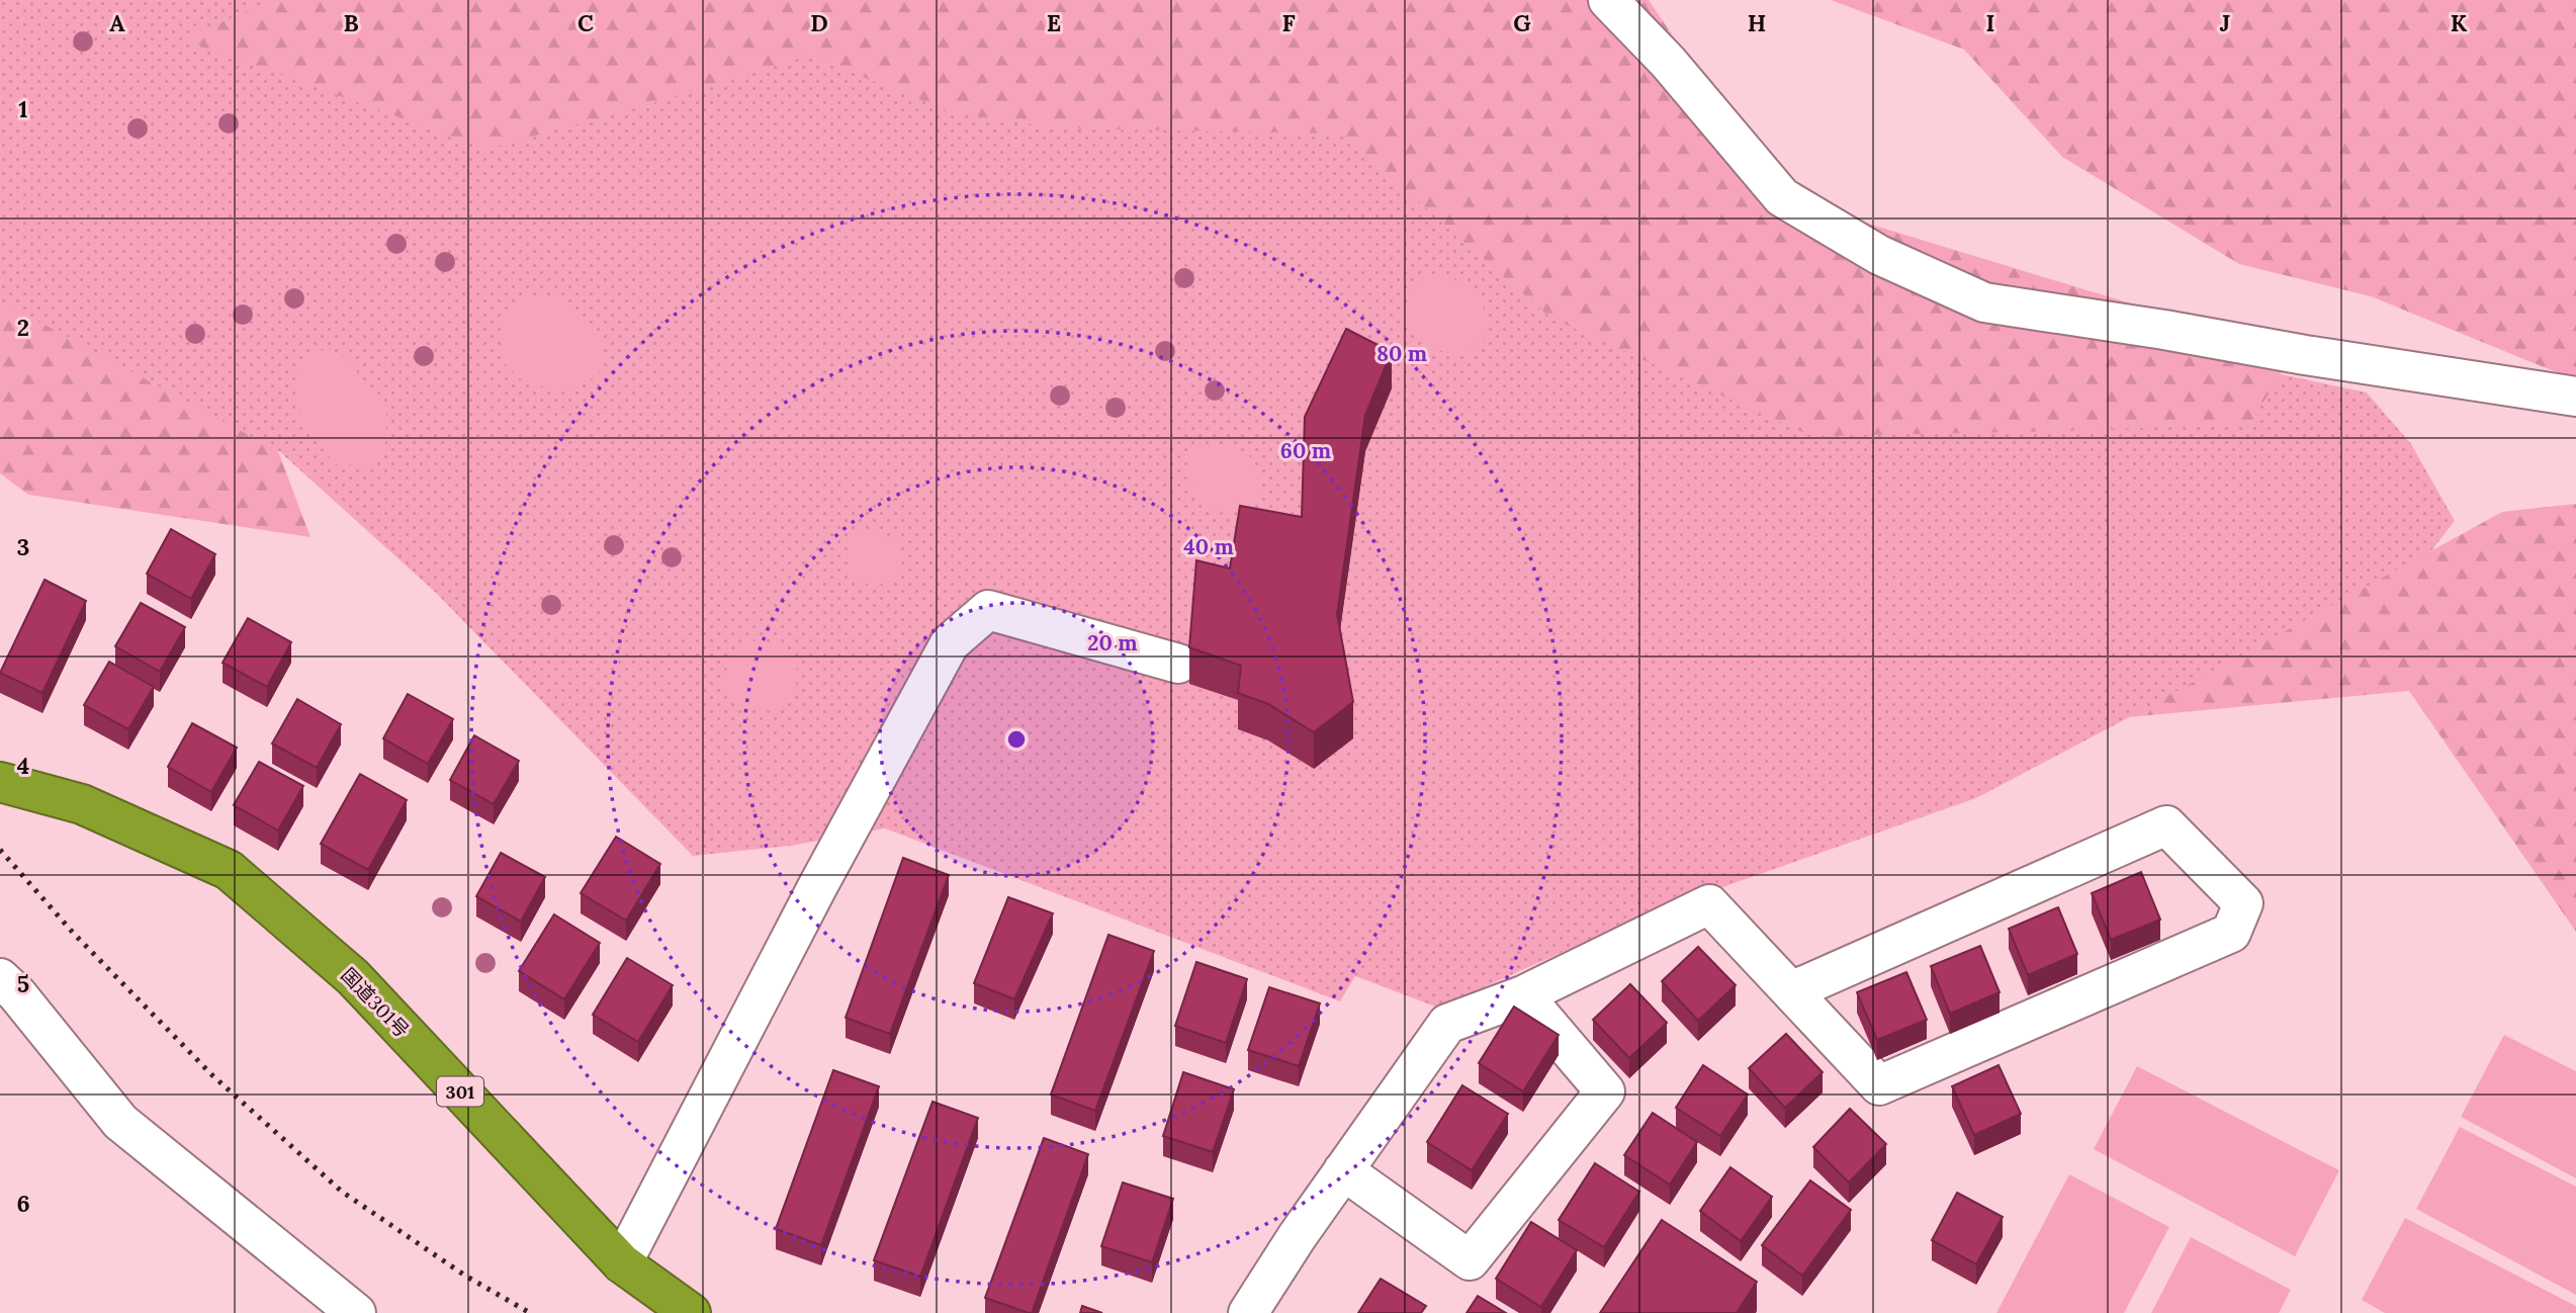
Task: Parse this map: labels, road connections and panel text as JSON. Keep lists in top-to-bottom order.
{
  "streets": {
    "highway": ["国道301号", "301"]
  },
  "grid": {
    "columns": [
      "A",
      "B",
      "C",
      "D",
      "E",
      "F",
      "G",
      "H",
      "I",
      "J",
      "K"
    ],
    "rows": [
      "1",
      "2",
      "3",
      "4",
      "5",
      "6"
    ]
  },
  "rings": [
    "80 m",
    "60 m",
    "40 m",
    "20 m"
  ]
}
